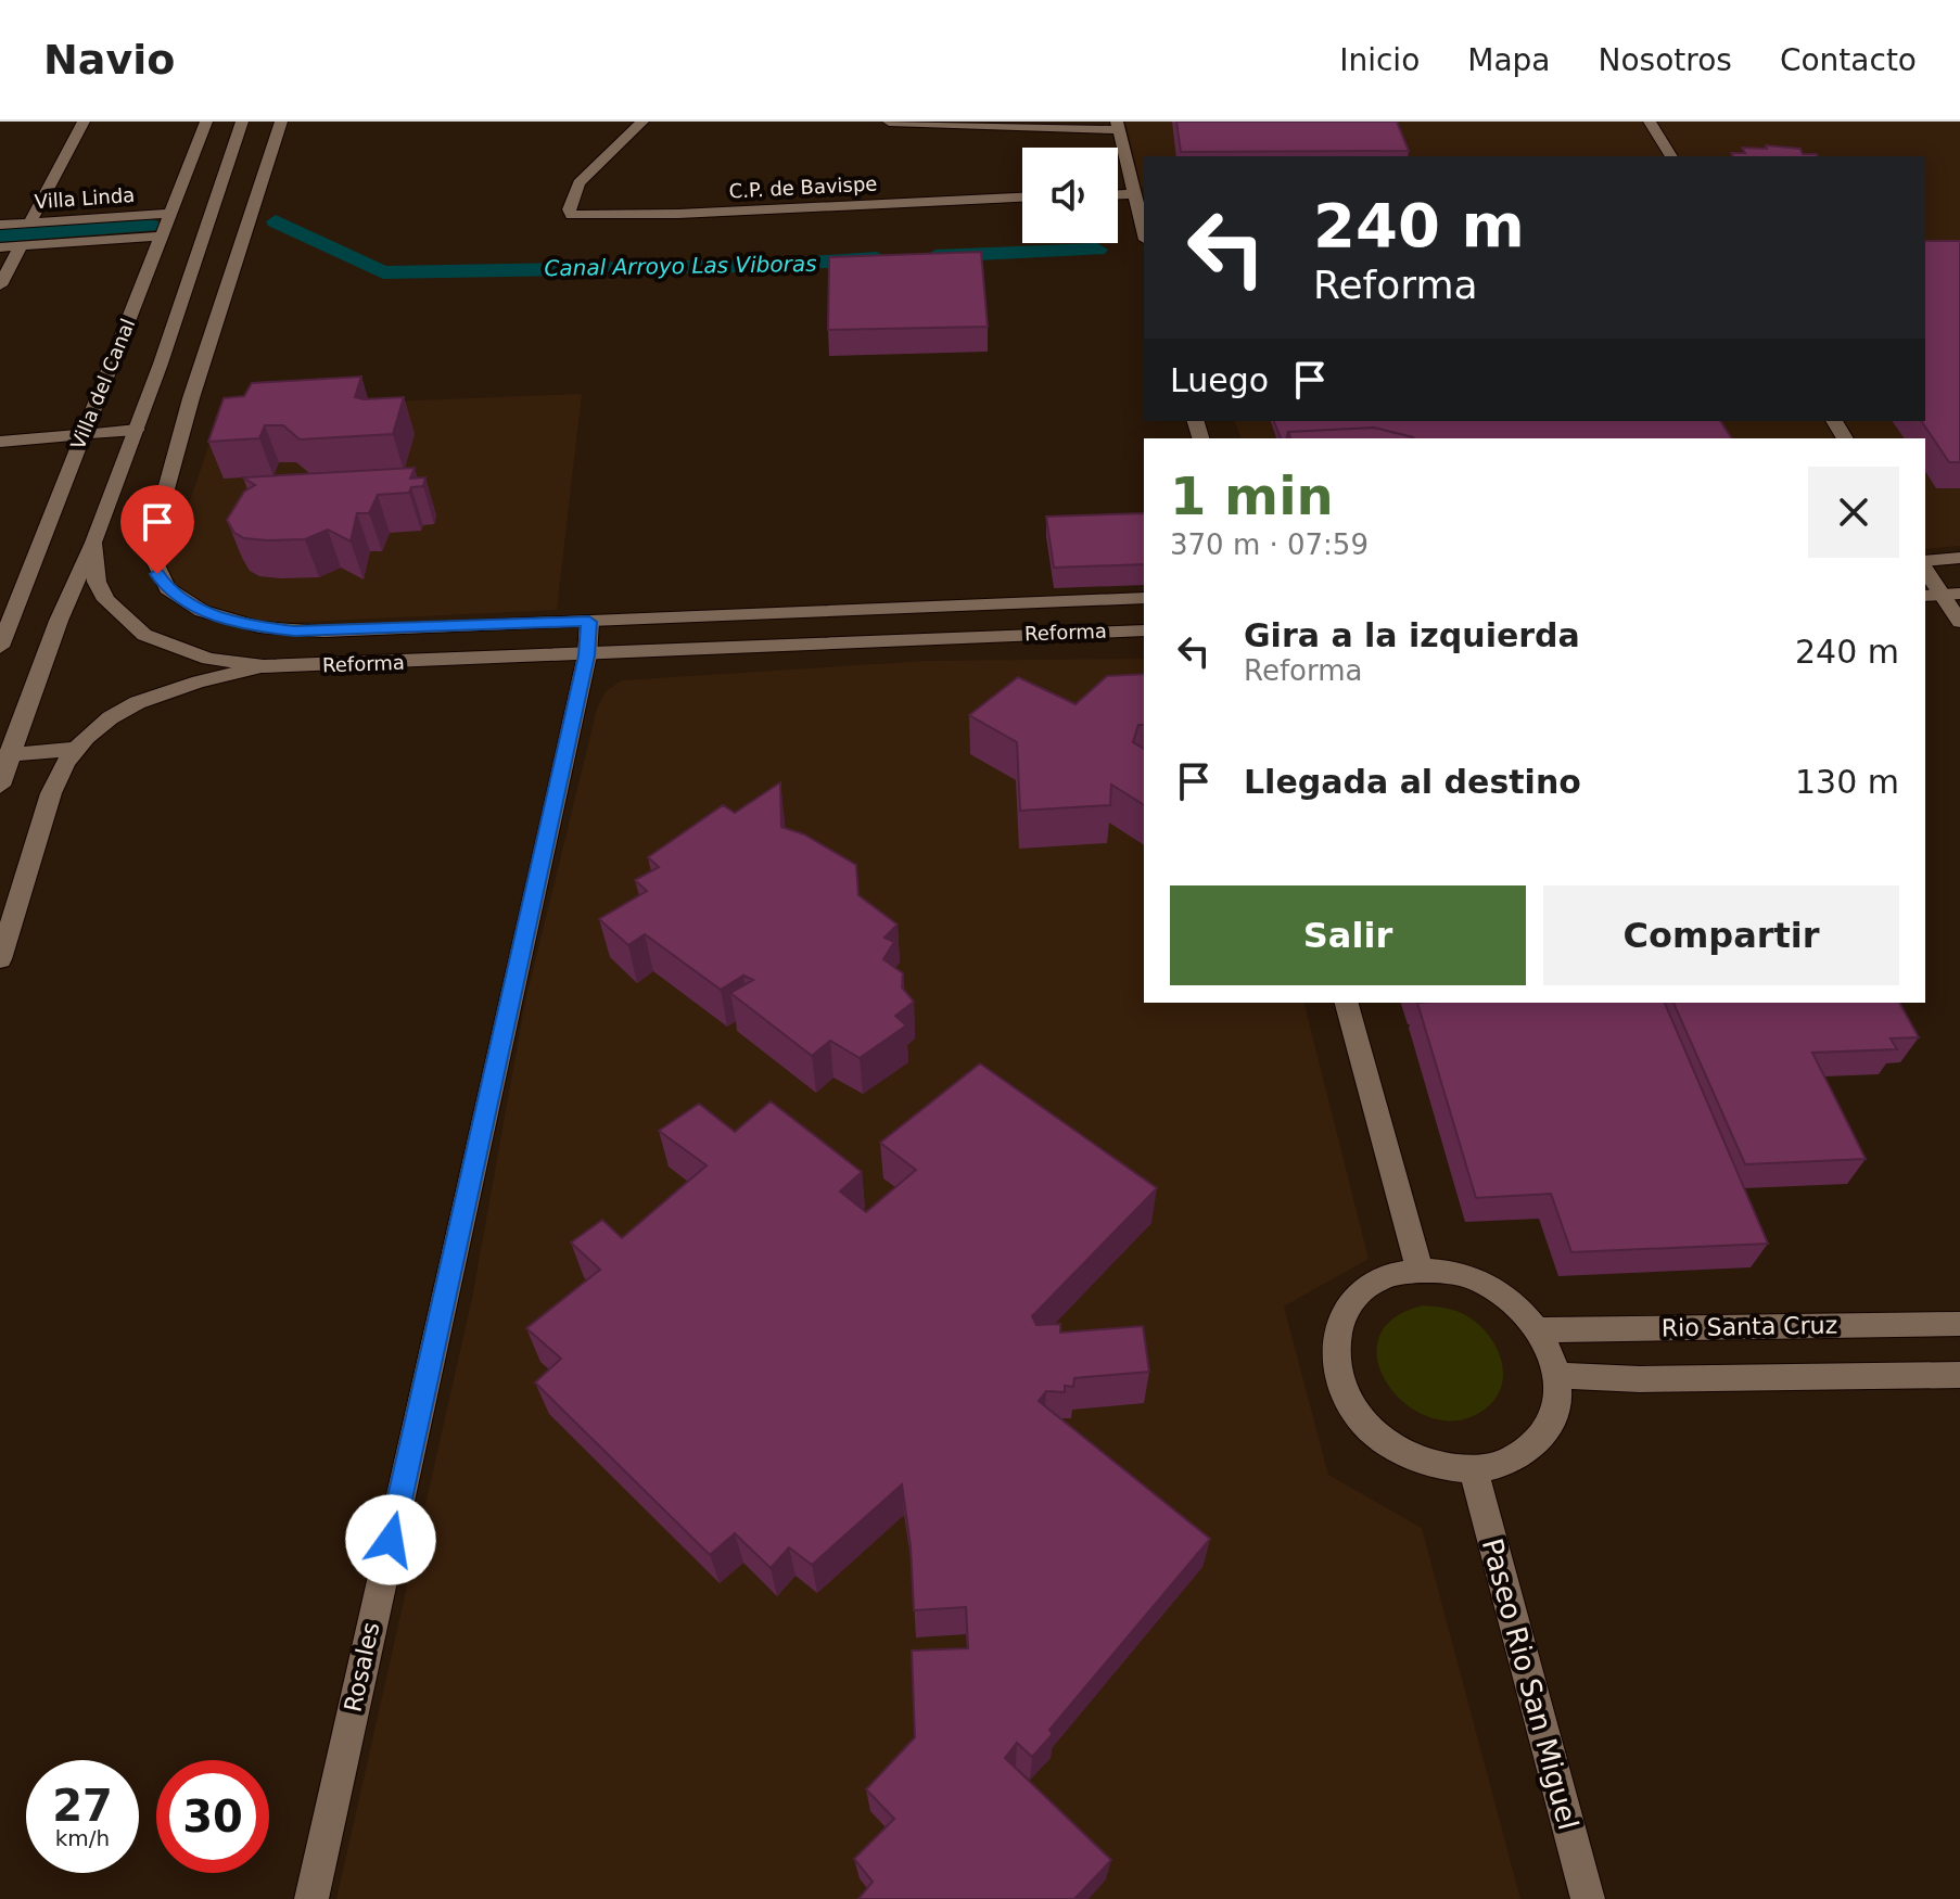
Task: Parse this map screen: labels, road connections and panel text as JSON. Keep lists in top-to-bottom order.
{
  "streets": {
    "street": [
      "C.P. de Bavispe",
      "Villa Linda",
      "Villa del Canal",
      "Reforma",
      "Rio Santa Cruz",
      "Rosales",
      "Paseo Rio San Miguel"
    ]
  },
  "crossings": [
    ["Villa Linda", "Villa del Canal"],
    ["Reforma", "Rosales"],
    ["Rio Santa Cruz", "Paseo Rio San Miguel"]
  ],
  "water": ["Canal Arroyo Las Viboras"],
  "page": {
    "header": "Navio",
    "nav": [
      "Inicio",
      "Mapa",
      "Nosotros",
      "Contacto"
    ],
    "turn": ["240 m", "Reforma"],
    "then": "Luego",
    "heading": ["1 min", "370 m · 07:59"],
    "list": [
      {
        "name": "Gira a la izquierda",
        "note": "Reforma",
        "value": "240 m"
      },
      {
        "name": "Llegada al destino",
        "value": "130 m"
      }
    ],
    "buttons": ["Salir", "Compartir"],
    "speed": "27 km/h",
    "limit": "30"
  }
}
